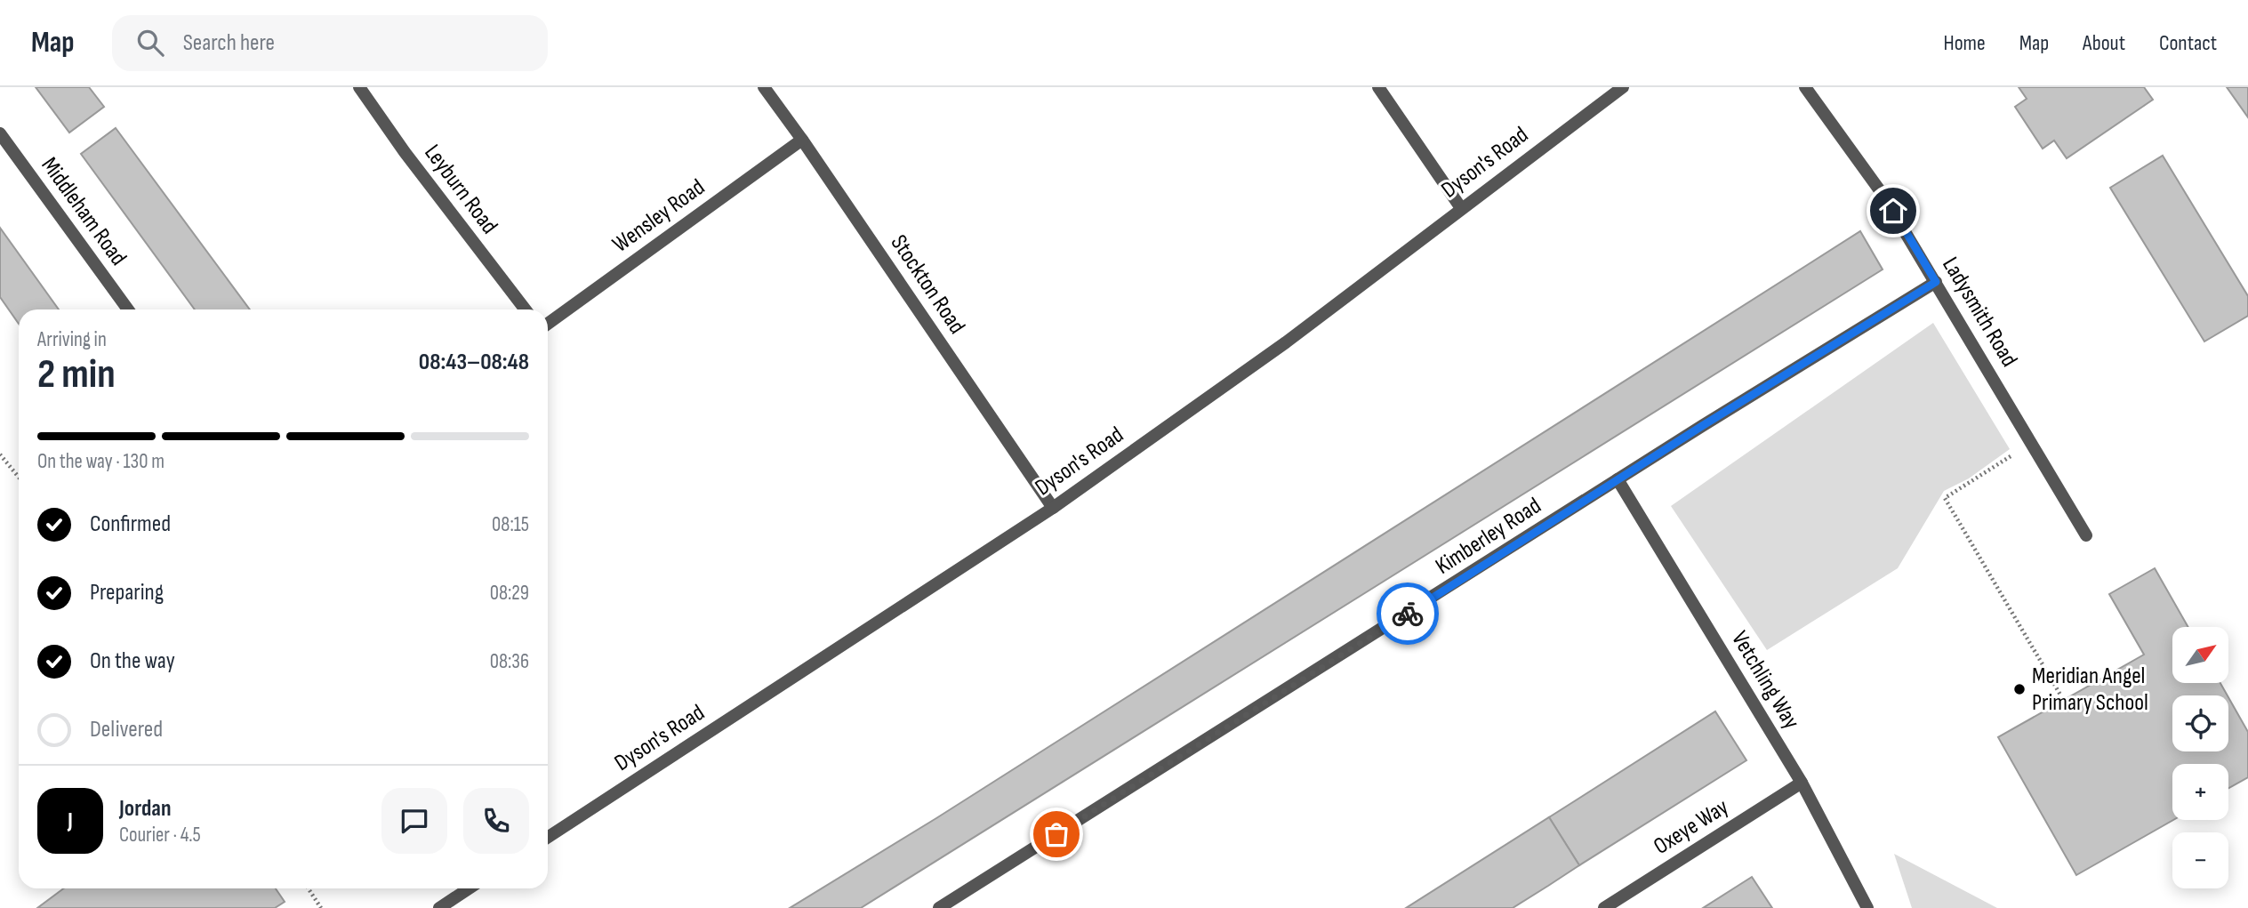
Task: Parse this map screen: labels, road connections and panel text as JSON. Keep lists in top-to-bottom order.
{
  "streets": {
    "street": [
      "Dyson's Road",
      "Leyburn Road",
      "Middleham Road",
      "Wensley Road",
      "Stockton Road",
      "Ladysmith Road",
      "Kimberley Road",
      "Vetchling Way",
      "Oxeye Way"
    ]
  },
  "crossings": [
    ["Dyson's Road", "Stockton Road"],
    ["Wensley Road", "Stockton Road"],
    ["Ladysmith Road", "Kimberley Road"],
    ["Kimberley Road", "Vetchling Way"],
    ["Vetchling Way", "Oxeye Way"]
  ],
  "places": ["Meridian Angel Primary School"],
  "north": "top right",
  "page": {
    "header": "Map",
    "search": "Search here",
    "nav": [
      "Home",
      "Map",
      "About",
      "Contact"
    ],
    "heading": ["2 min", "Arriving in", "08:43–08:48"],
    "panel": ["Jordan", "Courier · 4.5"],
    "bar": "On the way · 130 m",
    "list": [
      ["Confirmed", "08:15"],
      ["Preparing", "08:29"],
      ["On the way", "08:36"],
      "Delivered"
    ],
    "map_buttons": ["+", "−"],
    "round": "J"
  }
}
